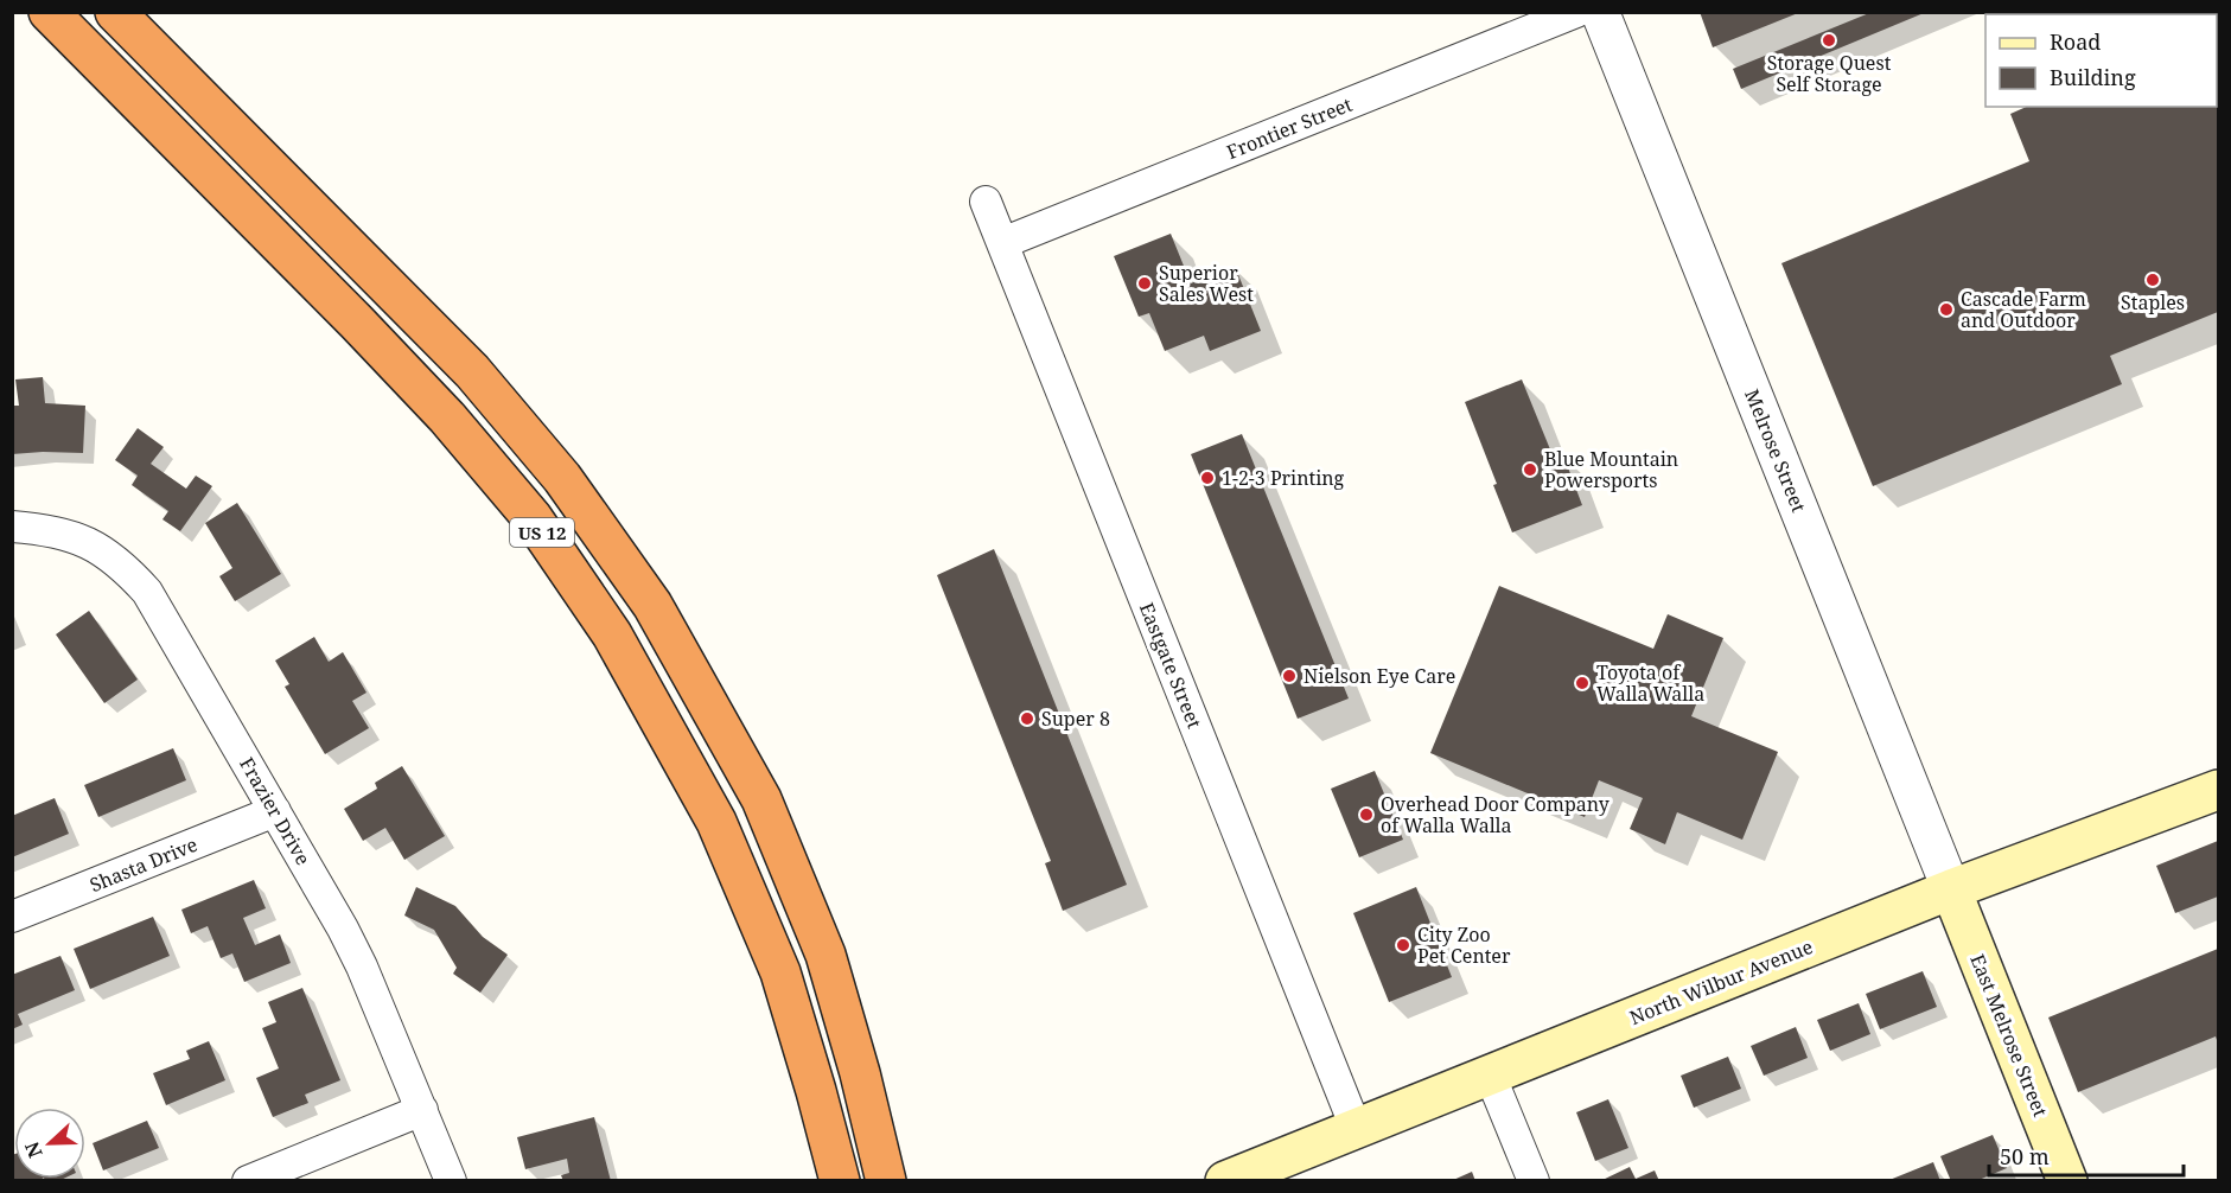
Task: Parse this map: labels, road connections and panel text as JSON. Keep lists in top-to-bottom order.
{
  "streets": {
    "highway": ["US 12"],
    "main road": ["North Wilbur Avenue", "East Melrose Street"],
    "street": [
      "Frontier Street",
      "Melrose Street",
      "Eastgate Street",
      "Frazier Drive",
      "Shasta Drive"
    ]
  },
  "crossings": [
    ["Frontier Street", "Eastgate Street"],
    ["Melrose Street", "North Wilbur Avenue"],
    ["Melrose Street", "East Melrose Street"],
    ["Eastgate Street", "North Wilbur Avenue"],
    ["Frazier Drive", "Shasta Drive"],
    ["North Wilbur Avenue", "East Melrose Street"]
  ],
  "places": [
    "Storage Quest Self Storage",
    "Staples",
    "Superior Sales West",
    "Cascade Farm and Outdoor",
    "Blue Mountain Powersports",
    "1-2-3 Printing",
    "Nielson Eye Care",
    "Toyota of Walla Walla",
    "Super 8",
    "Overhead Door Company of Walla Walla",
    "City Zoo Pet Center"
  ],
  "legend": ["Road", "Building"],
  "scale_bar": "50 m",
  "north": "left"
}
